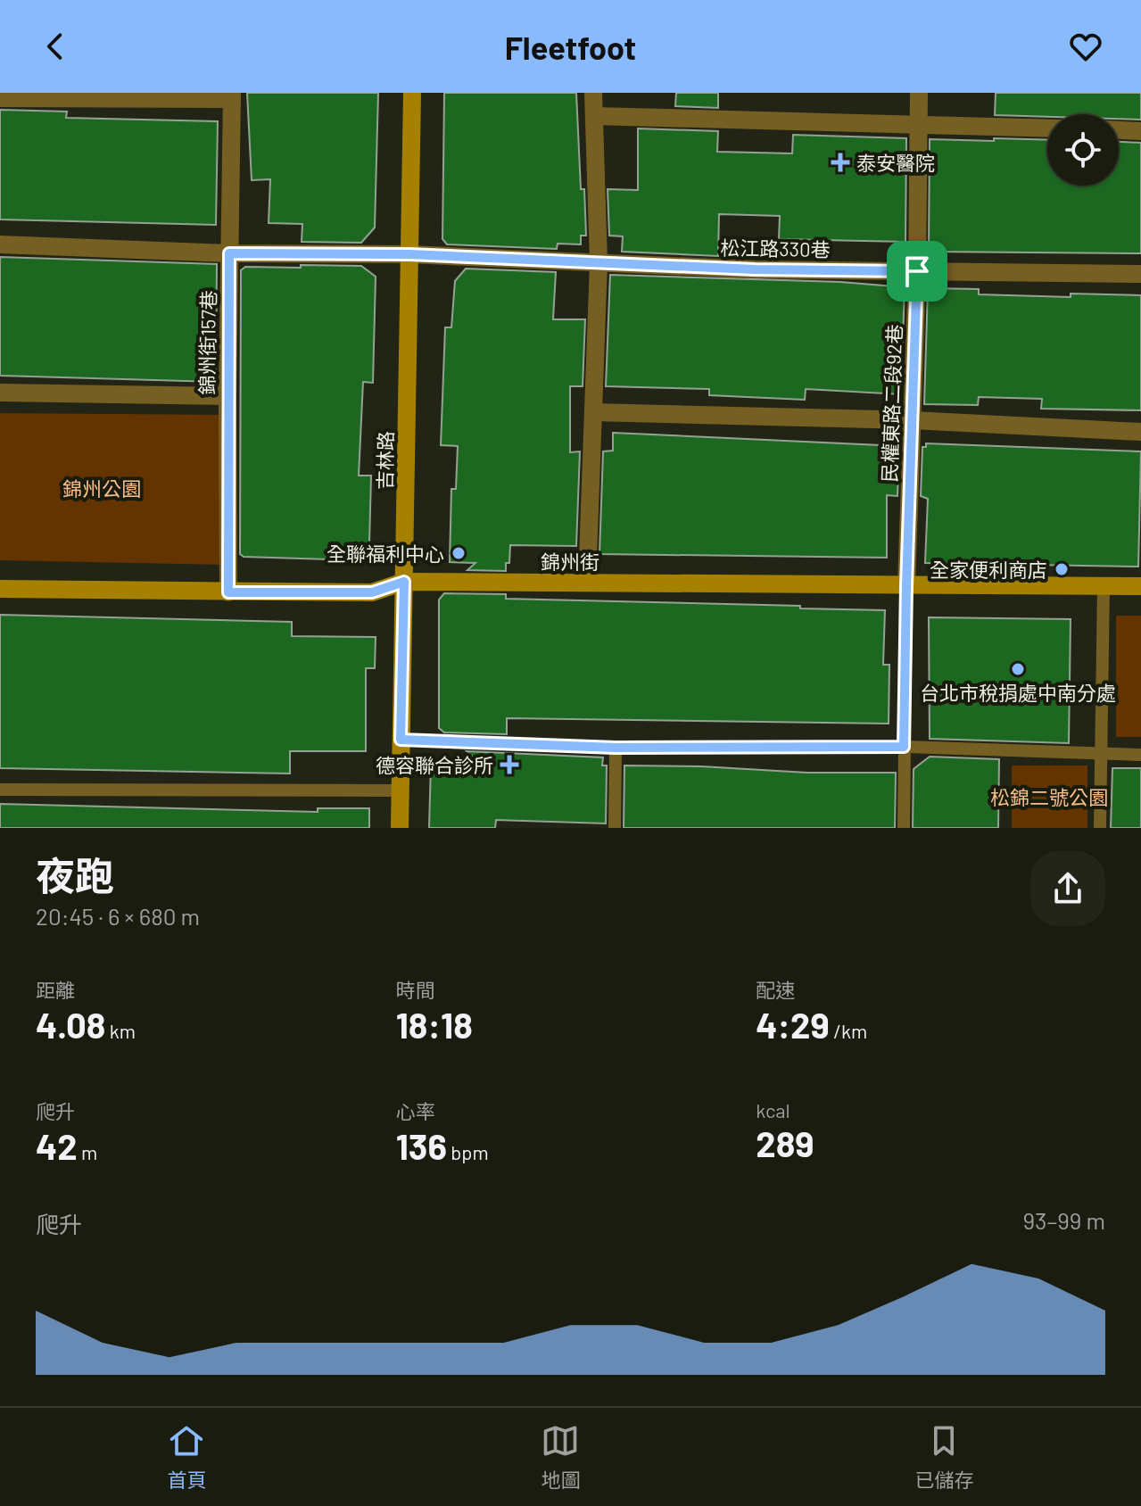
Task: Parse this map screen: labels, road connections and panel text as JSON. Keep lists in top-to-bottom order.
{
  "streets": {
    "street": [
      "松江路330巷",
      "錦州街157巷",
      "民權東路二段92巷",
      "吉林路",
      "錦州街"
    ]
  },
  "crossings": [
    ["松江路330巷", "錦州街157巷"],
    ["松江路330巷", "民權東路二段92巷"],
    ["松江路330巷", "吉林路"],
    ["錦州街157巷", "錦州街"],
    ["民權東路二段92巷", "錦州街"],
    ["吉林路", "錦州街"]
  ],
  "parks": ["錦州公園", "松錦二號公園"],
  "places": {
    "health": ["泰安醫院", "德容聯合診所"],
    "other": ["全聯福利中心", "全家便利商店", "台北市稅捐處中南分處"]
  },
  "page": {
    "header": "Fleetfoot",
    "heading": ["夜跑", "20:45 · 6 × 680 m"],
    "stats": [
      ["距離", "4.08 km"],
      ["時間", "18:18"],
      ["配速", "4:29 /km"],
      ["爬升", "42 m"],
      ["心率", "136 bpm"],
      ["kcal", "289"]
    ],
    "chart": ["爬升", "93–99 m"],
    "tabs": ["首頁", "地圖", "已儲存"]
  }
}
